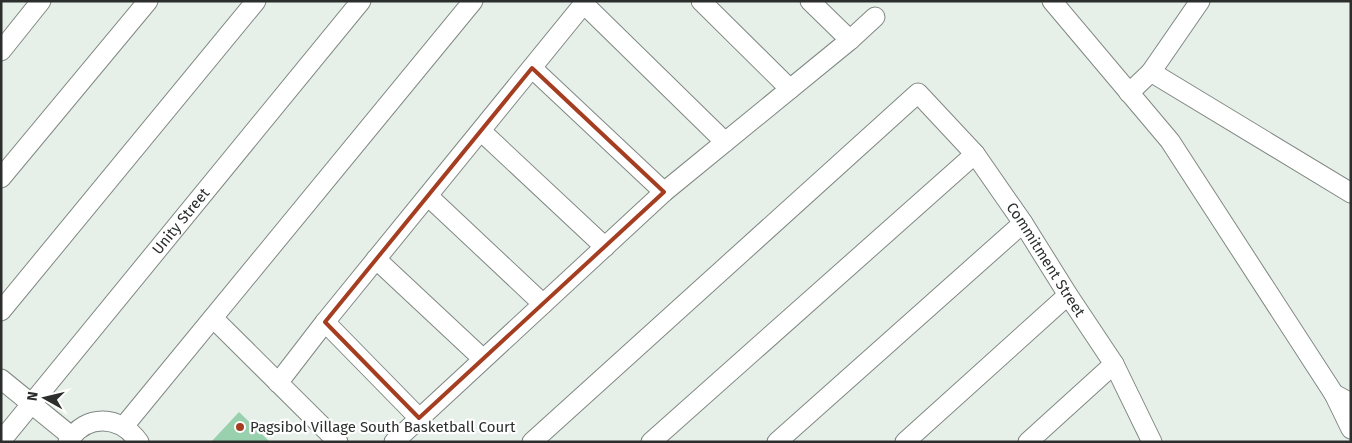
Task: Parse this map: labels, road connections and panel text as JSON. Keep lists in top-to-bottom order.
{
  "streets": {
    "street": ["Unity Street", "Commitment Street"]
  },
  "places": ["Pagsibol Village South Basketball Court"],
  "north": "left"
}
